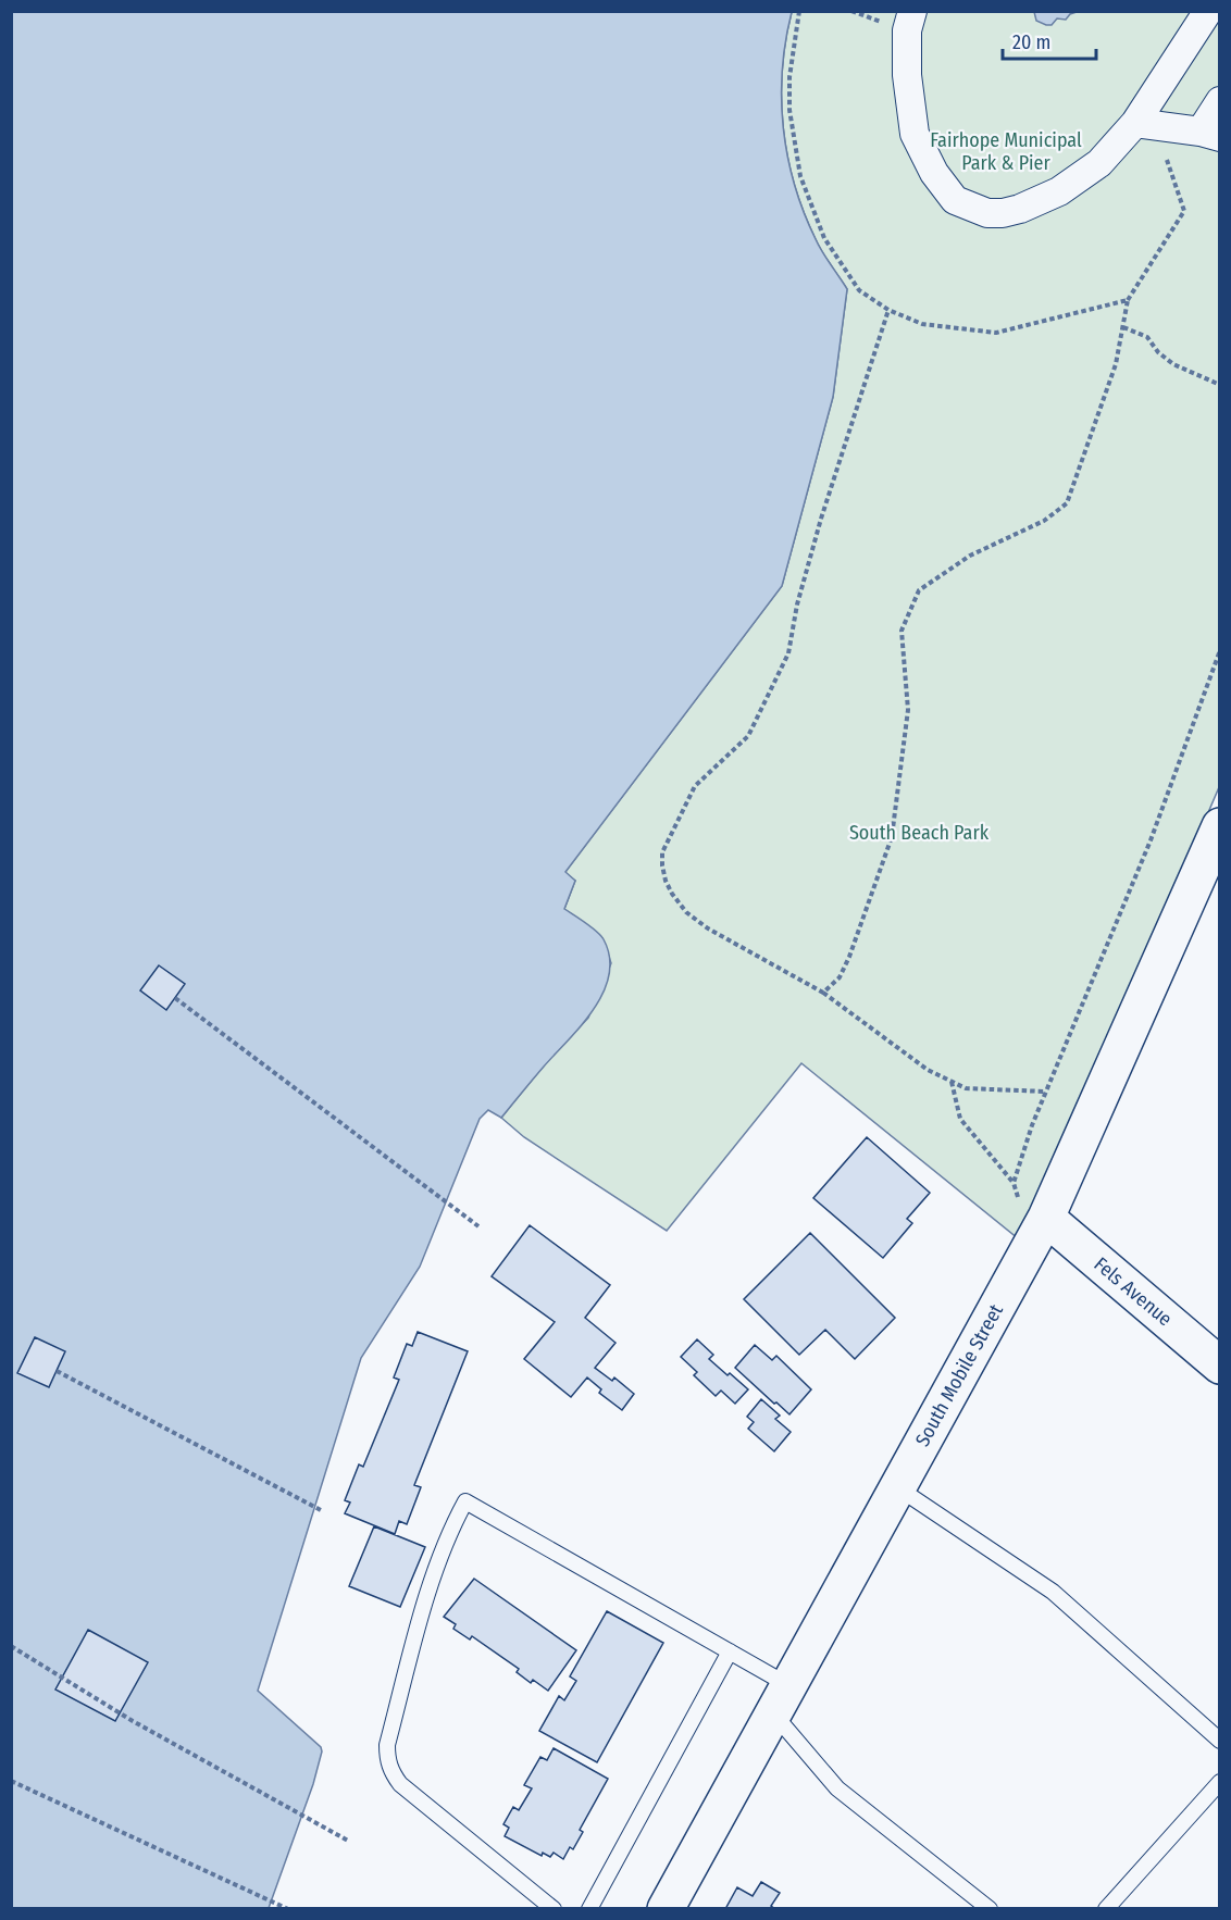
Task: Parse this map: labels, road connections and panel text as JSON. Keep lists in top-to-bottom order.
{
  "streets": {
    "main road": ["Fels Avenue", "South Mobile Street"]
  },
  "crossings": [
    ["Fels Avenue", "South Mobile Street"]
  ],
  "parks": ["Fairhope Municipal Park & Pier", "South Beach Park"],
  "scale_bar": "20 m"
}
